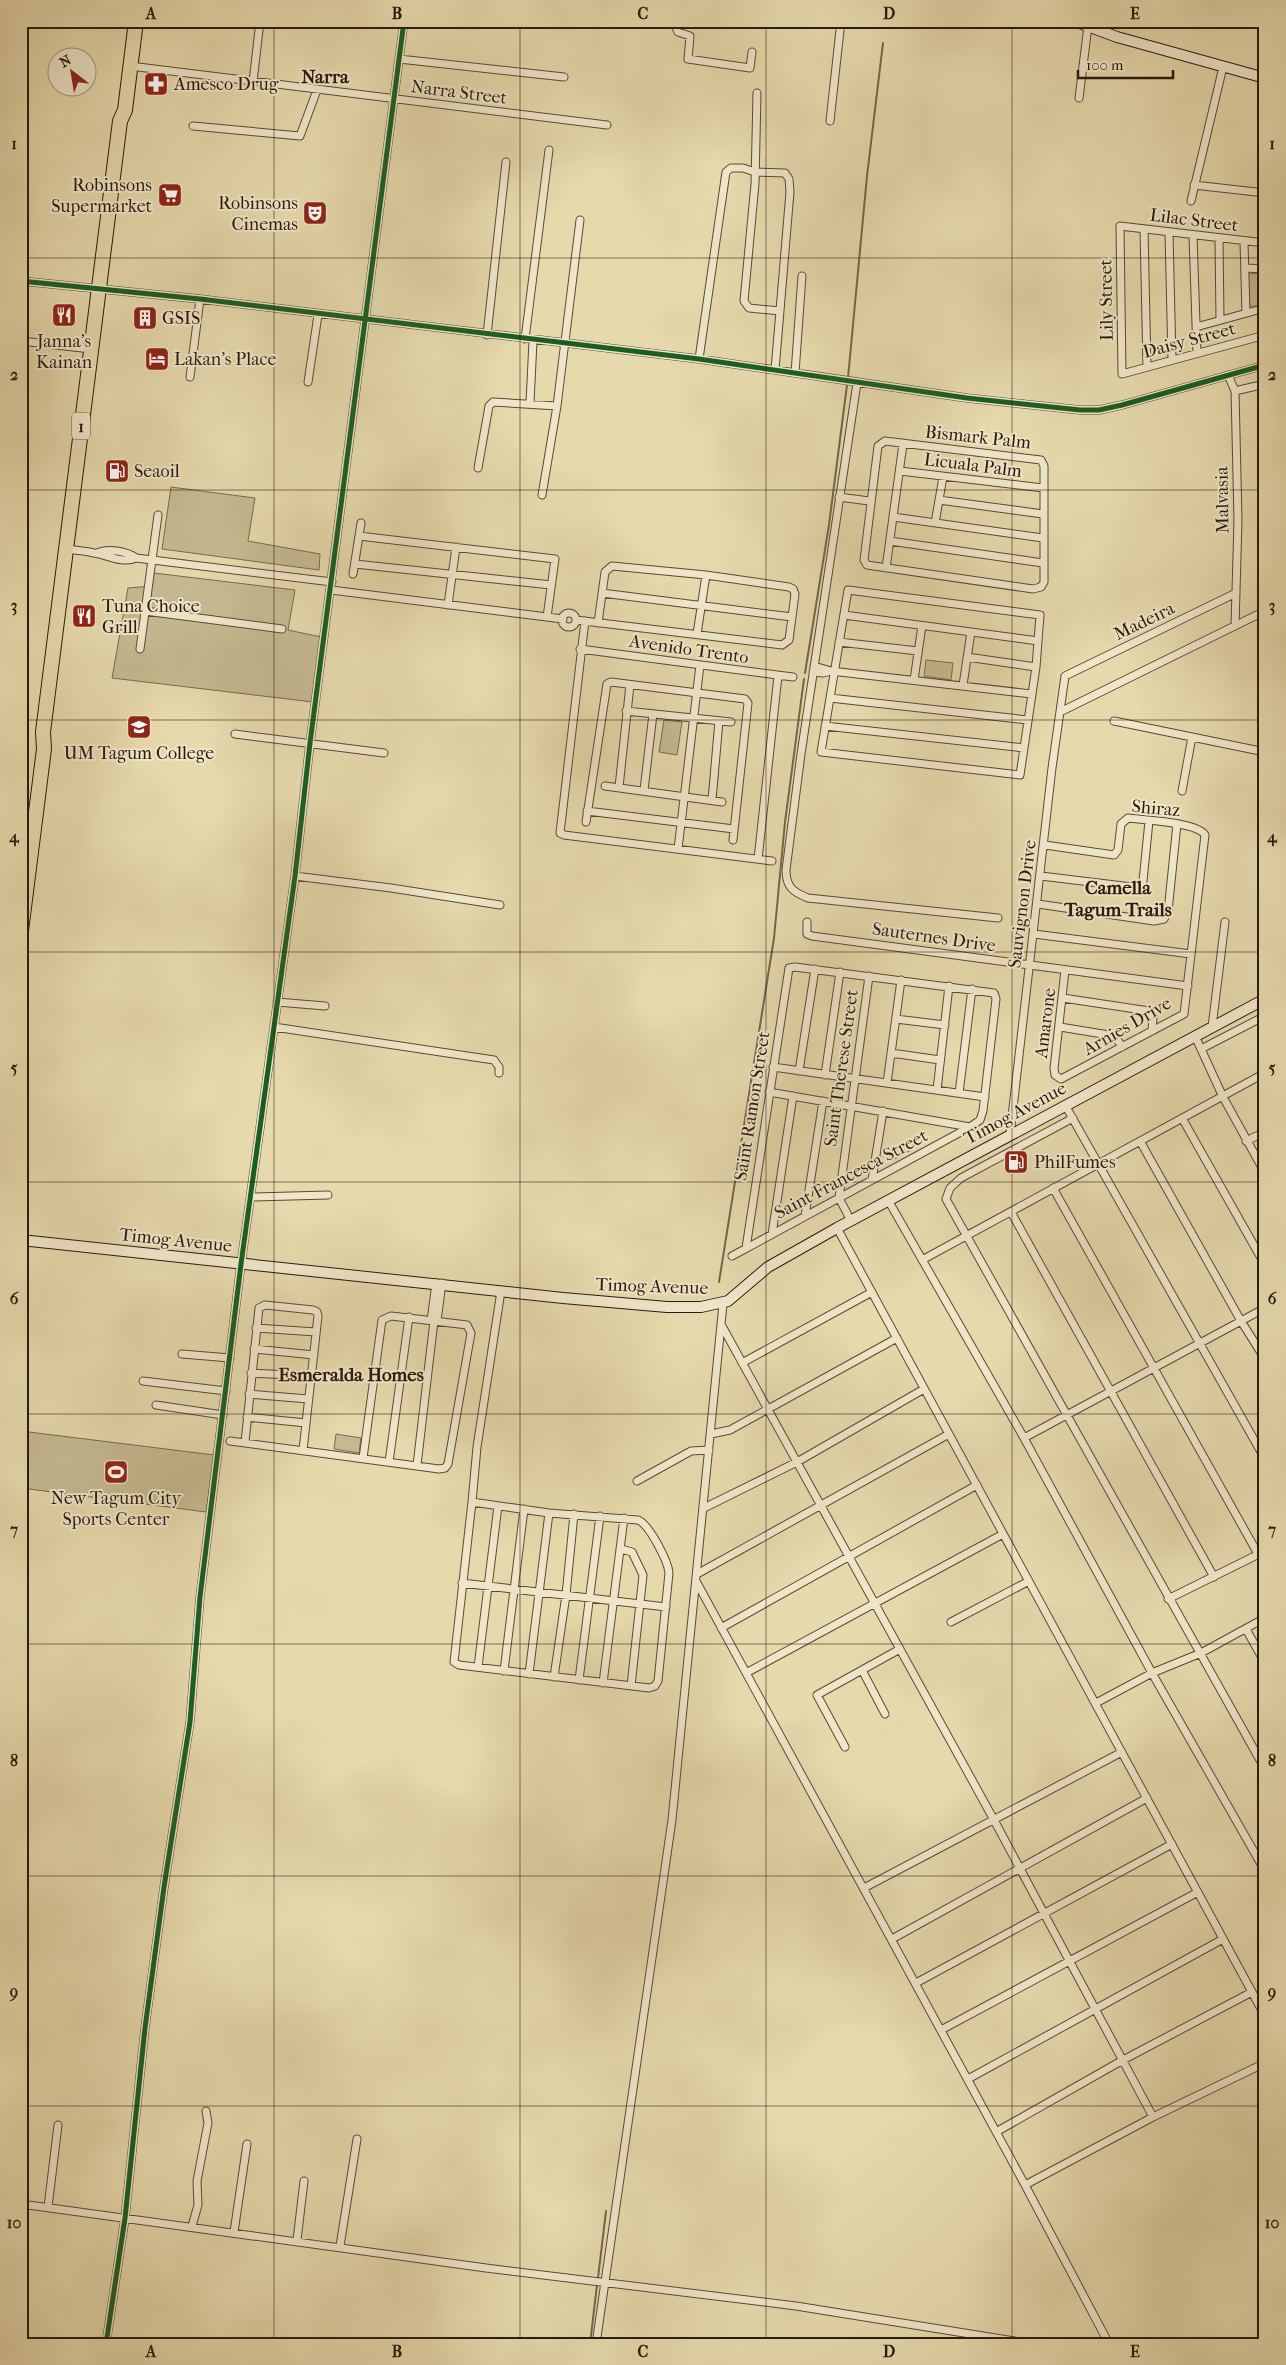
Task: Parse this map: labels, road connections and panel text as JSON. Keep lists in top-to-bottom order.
{
  "streets": {
    "highway": ["1"],
    "main road": ["Timog Avenue"],
    "street": [
      "Narra Street",
      "Lilac Street",
      "Lily Street",
      "Daisy Street",
      "Bismark Palm",
      "Licuala Palm",
      "Malvasia",
      "Madeira",
      "Avenido Trento",
      "Shiraz",
      "Sauvignon Drive",
      "Sauternes Drive",
      "Amarone",
      "Arnies Drive",
      "Saint Therese Street",
      "Saint Ramon Street",
      "Saint Francesca Street"
    ]
  },
  "crossings": [
    ["Narra Street", "1"],
    ["Lilac Street", "Lily Street"],
    ["Lily Street", "Daisy Street"],
    ["Bismark Palm", "Licuala Palm"],
    ["Malvasia", "Madeira"],
    ["Madeira", "Sauvignon Drive"],
    ["Shiraz", "Sauvignon Drive"],
    ["Shiraz", "Arnies Drive"],
    ["Sauvignon Drive", "Sauternes Drive"],
    ["Sauvignon Drive", "Timog Avenue"],
    ["Sauternes Drive", "Amarone"],
    ["Sauternes Drive", "Arnies Drive"],
    ["Amarone", "Arnies Drive"],
    ["Saint Therese Street", "Saint Francesca Street"],
    ["Saint Ramon Street", "Saint Francesca Street"]
  ],
  "districts": ["Narra", "Camella Tagum Trails", "Esmeralda Homes"],
  "places": {
    "pharmacy": ["Amesco Drug"],
    "supermarket": ["Robinsons Supermarket"],
    "theatre": ["Robinsons Cinemas"],
    "restaurant": ["Janna's Kainan", "Tuna Choice Grill"],
    "building": ["GSIS"],
    "hotel": ["Lakan's Place"],
    "fuel station": ["Seaoil", "PhilFumes"],
    "school or university": ["UM Tagum College"],
    "sports": ["New Tagum City Sports Center"]
  },
  "scale_bar": "100 m",
  "north": "top left",
  "grid": {
    "columns": [
      "A",
      "B",
      "C",
      "D",
      "E"
    ],
    "rows": [
      "1",
      "2",
      "3",
      "4",
      "5",
      "6",
      "7",
      "8",
      "9",
      "10"
    ]
  }
}
